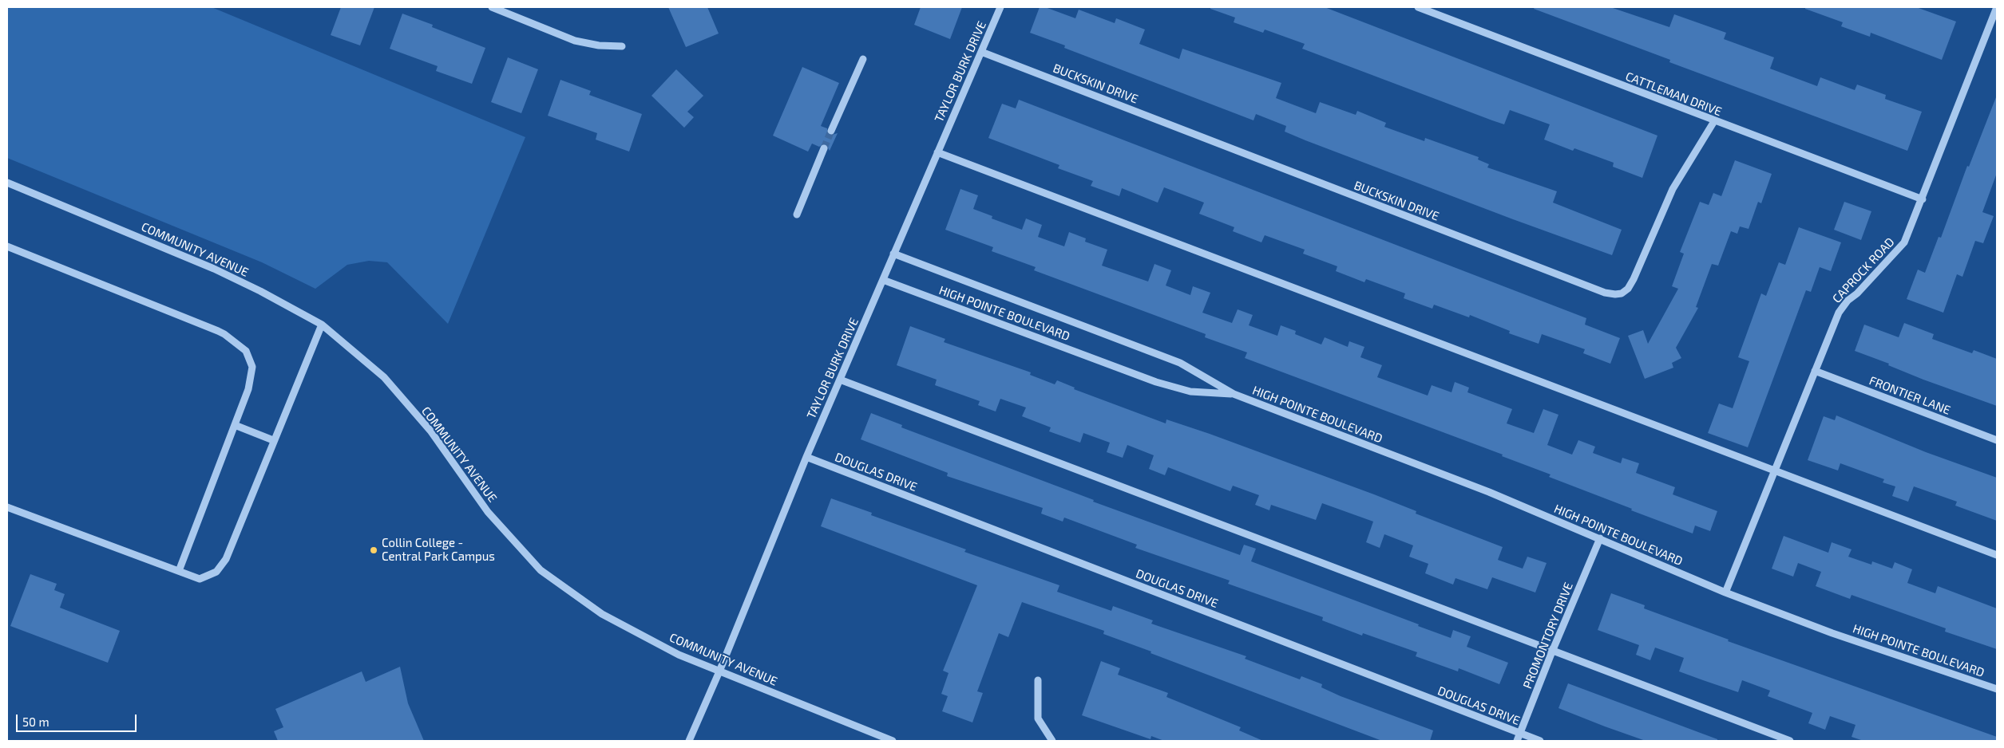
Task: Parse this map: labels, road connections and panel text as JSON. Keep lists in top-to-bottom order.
{
  "streets": {
    "street": [
      "TAYLOR BURK DRIVE",
      "BUCKSKIN DRIVE",
      "CATTLEMAN DRIVE",
      "COMMUNITY AVENUE",
      "CAPROCK ROAD",
      "HIGH POINTE BOULEVARD",
      "FRONTIER LANE",
      "DOUGLAS DRIVE",
      "PROMONTORY DRIVE"
    ]
  },
  "crossings": [
    ["TAYLOR BURK DRIVE", "BUCKSKIN DRIVE"],
    ["TAYLOR BURK DRIVE", "COMMUNITY AVENUE"],
    ["TAYLOR BURK DRIVE", "HIGH POINTE BOULEVARD"],
    ["TAYLOR BURK DRIVE", "DOUGLAS DRIVE"],
    ["BUCKSKIN DRIVE", "CATTLEMAN DRIVE"],
    ["CATTLEMAN DRIVE", "CAPROCK ROAD"],
    ["CAPROCK ROAD", "HIGH POINTE BOULEVARD"],
    ["CAPROCK ROAD", "FRONTIER LANE"],
    ["HIGH POINTE BOULEVARD", "PROMONTORY DRIVE"],
    ["DOUGLAS DRIVE", "PROMONTORY DRIVE"]
  ],
  "places": ["Collin College - Central Park Campus"],
  "scale_bar": "50 m"
}
